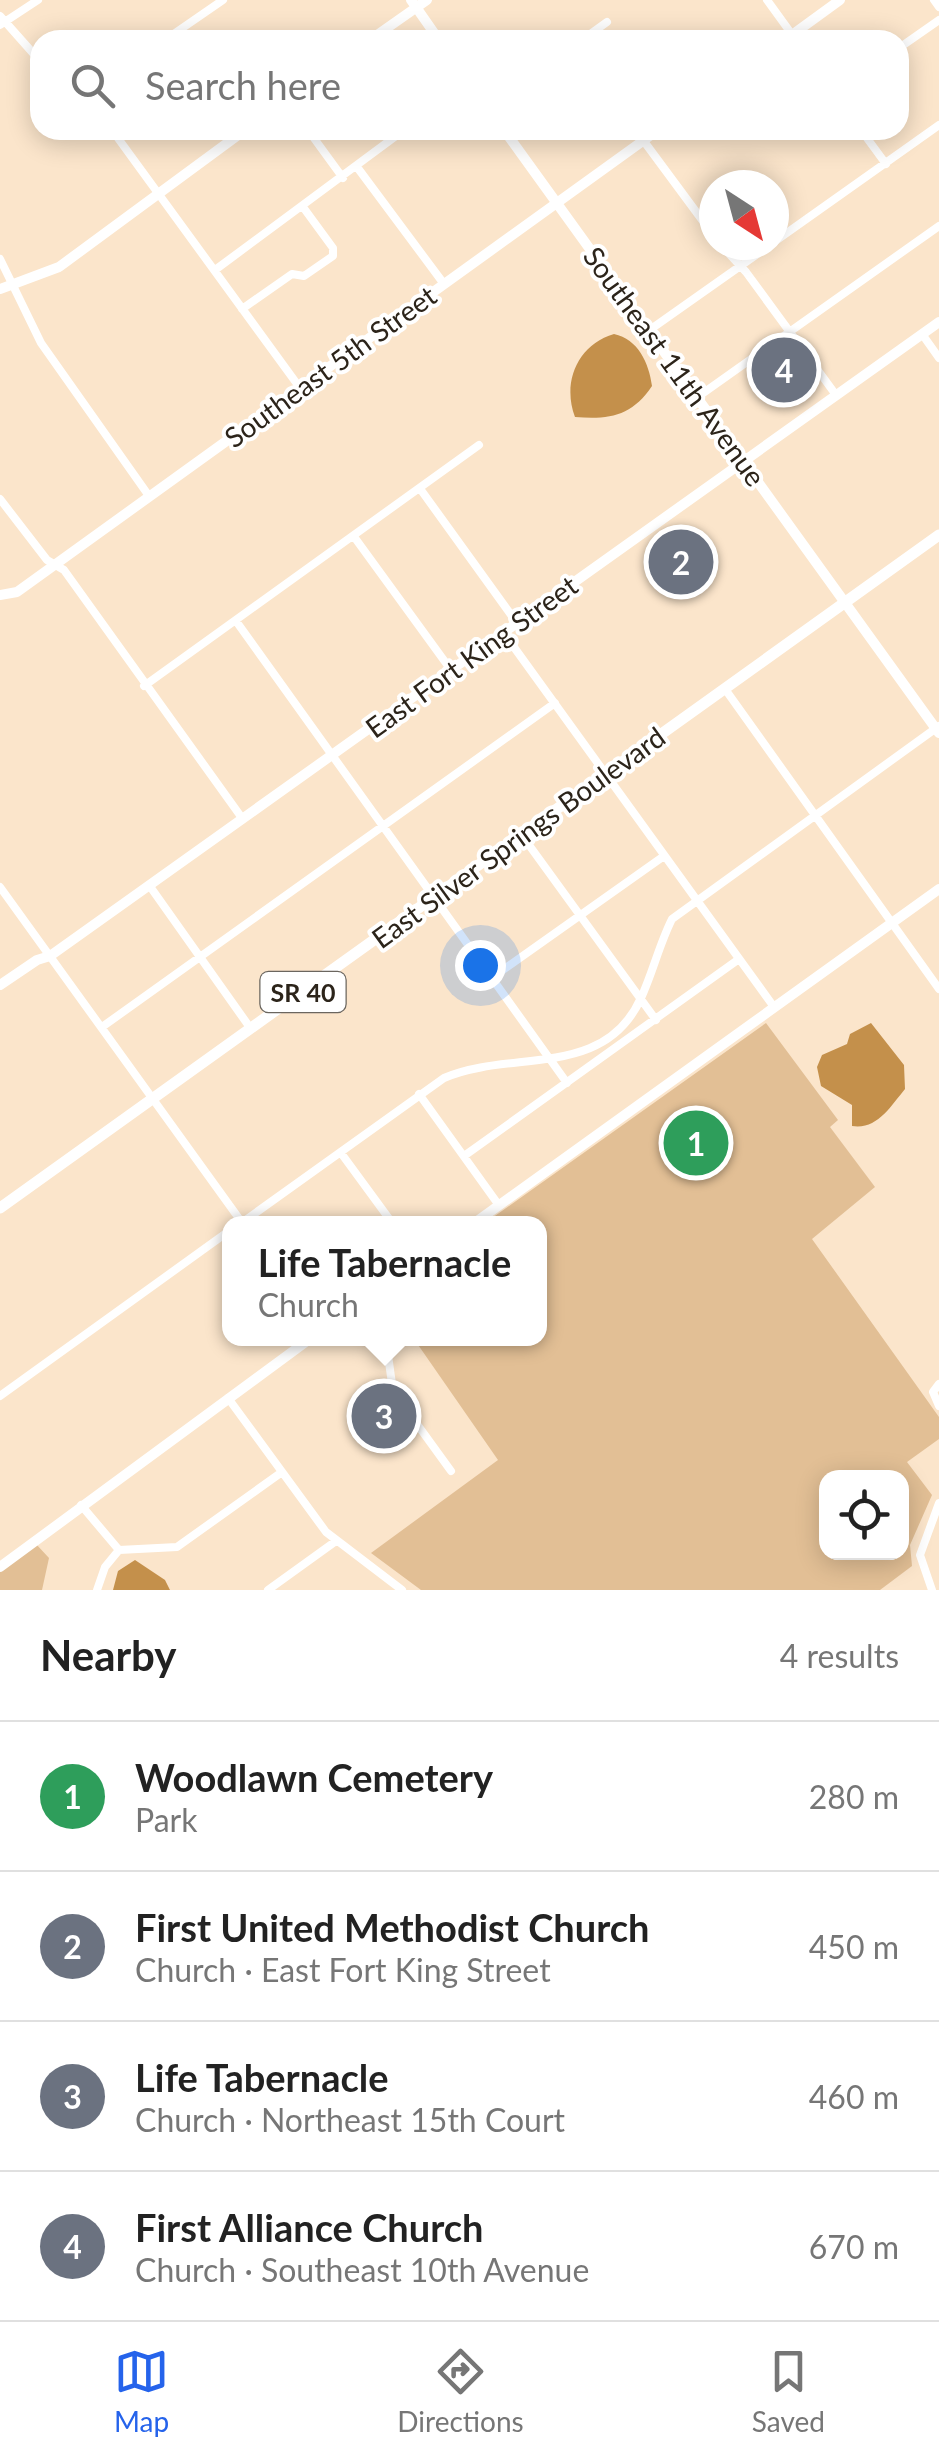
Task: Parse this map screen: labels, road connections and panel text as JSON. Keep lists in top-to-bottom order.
{
  "streets": {
    "main road": ["East Silver Springs Boulevard", "SR 40"],
    "street": ["Southeast 5th Street", "Southeast 11th Avenue", "East Fort King Street"]
  },
  "crossings": [
    ["Southeast 5th Street", "Southeast 11th Avenue"],
    ["Southeast 11th Avenue", "East Fort King Street"],
    ["Southeast 11th Avenue", "East Silver Springs Boulevard"]
  ],
  "north": "bottom right",
  "page": {
    "search": "Search here",
    "pins": [
      "4",
      "2",
      "1",
      "3"
    ],
    "popup": ["Life Tabernacle", "Church"],
    "heading": ["Nearby", "4 results"],
    "list": [
      {
        "mark": "1",
        "name": "Woodlawn Cemetery",
        "note": "Park",
        "value": "280 m"
      },
      {
        "mark": "2",
        "name": "First United Methodist Church",
        "note": "Church · East Fort King Street",
        "value": "450 m"
      },
      {
        "mark": "3",
        "name": "Life Tabernacle",
        "note": "Church · Northeast 15th Court",
        "value": "460 m"
      },
      {
        "mark": "4",
        "name": "First Alliance Church",
        "note": "Church · Southeast 10th Avenue",
        "value": "670 m"
      }
    ],
    "nav": ["Map", "Directions", "Saved"]
  }
}
